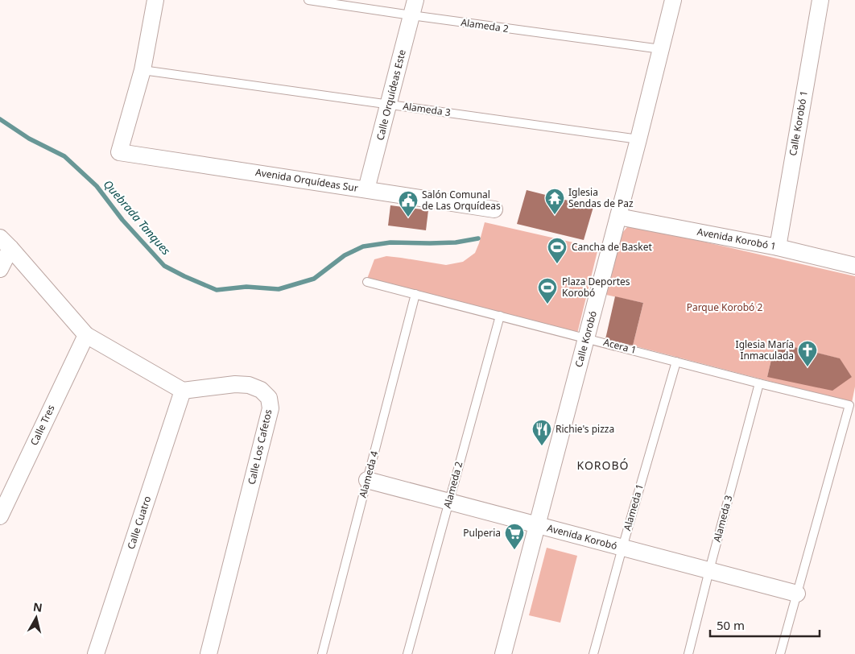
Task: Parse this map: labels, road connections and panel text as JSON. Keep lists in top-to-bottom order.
{
  "streets": {
    "street": [
      "Calle Orquídeas Este",
      "Calle Korobó 1",
      "Avenida Orquídeas Sur",
      "Avenida Korobó 1",
      "Calle Korobó",
      "Calle Tres",
      "Calle Los Cafetos",
      "Calle Cuatro",
      "Avenida Korobó"
    ],
    "lane": [
      "Alameda 2",
      "Alameda 3",
      "Acera 1",
      "Alameda 4",
      "Alameda 1"
    ]
  },
  "crossings": [
    ["Alameda 2", "Calle Orquídeas Este"],
    ["Alameda 2", "Calle Korobó"],
    ["Alameda 2", "Acera 1"],
    ["Alameda 2", "Avenida Korobó"],
    ["Calle Orquídeas Este", "Alameda 3"],
    ["Calle Orquídeas Este", "Avenida Orquídeas Sur"],
    ["Alameda 3", "Avenida Orquídeas Sur"],
    ["Alameda 3", "Calle Korobó"],
    ["Alameda 3", "Acera 1"],
    ["Alameda 3", "Avenida Korobó"],
    ["Calle Korobó 1", "Avenida Korobó 1"],
    ["Avenida Korobó 1", "Calle Korobó"],
    ["Calle Korobó", "Acera 1"],
    ["Calle Korobó", "Avenida Korobó"],
    ["Acera 1", "Alameda 4"],
    ["Acera 1", "Alameda 1"],
    ["Acera 1", "Avenida Korobó"],
    ["Calle Los Cafetos", "Calle Cuatro"],
    ["Alameda 4", "Avenida Korobó"],
    ["Alameda 1", "Avenida Korobó"]
  ],
  "districts": ["KOROBÓ"],
  "water": ["Quebrada Tanques"],
  "parks": ["Parque Korobó 2"],
  "places": {
    "temple": ["Iglesia Sendas de Paz"],
    "public building": ["Salón Comunal de Las Orquídeas"],
    "sports": ["Cancha de Basket", "Plaza Deportes Korobó"],
    "church": ["Iglesia María Inmaculada"],
    "restaurant": ["Richie's pizza"],
    "supermarket": ["Pulperia"]
  },
  "scale_bar": "50 m",
  "north": "top"
}
